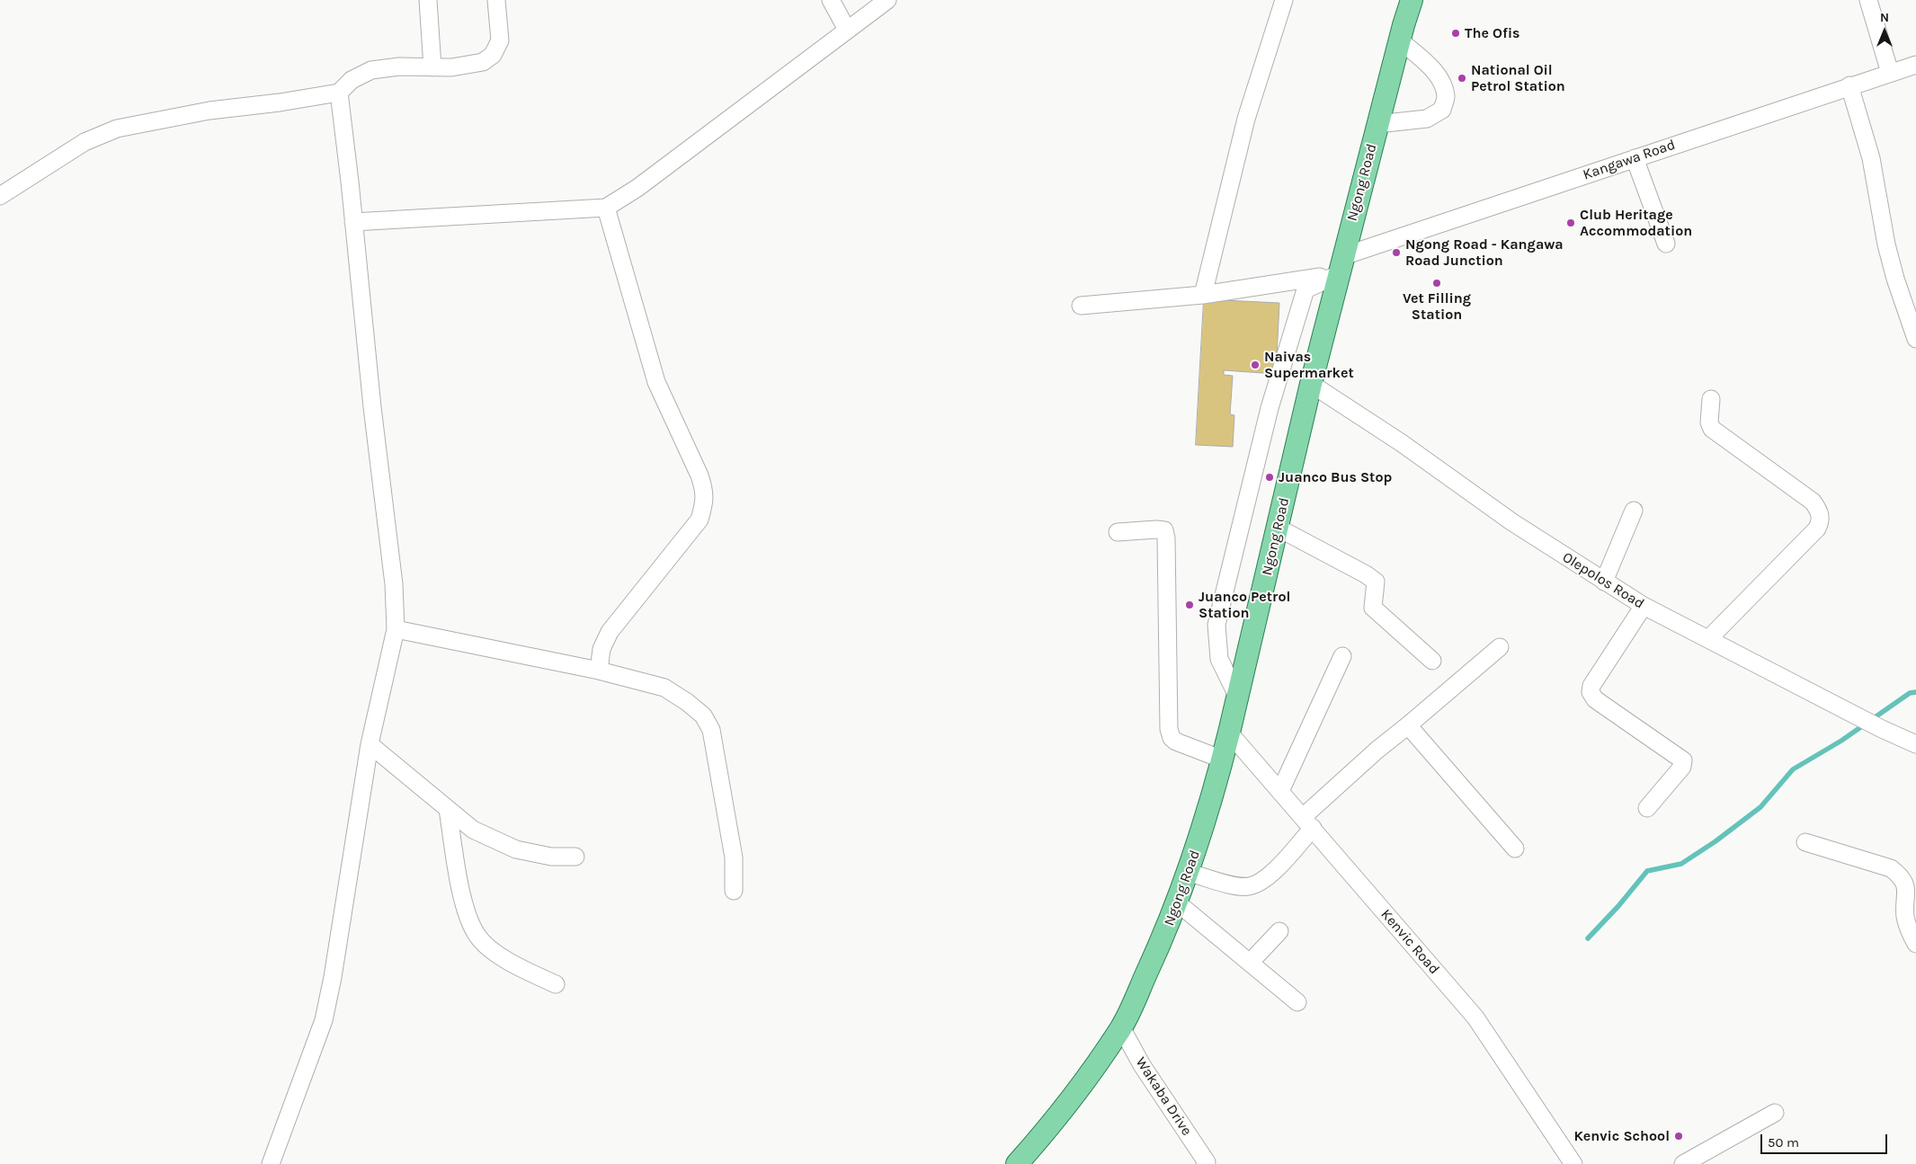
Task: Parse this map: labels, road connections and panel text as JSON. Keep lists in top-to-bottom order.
{
  "streets": {
    "main road": ["Ngong Road"],
    "street": [
      "Kangawa Road",
      "Olepolos Road",
      "Kenvic Road",
      "Wakaba Drive"
    ]
  },
  "crossings": [
    ["Kangawa Road", "Ngong Road"],
    ["Ngong Road", "Olepolos Road"],
    ["Ngong Road", "Kenvic Road"],
    ["Ngong Road", "Wakaba Drive"]
  ],
  "places": [
    "The Ofis",
    "National Oil Petrol Station",
    "Club Heritage Accommodation",
    "Ngong Road - Kangawa Road Junction",
    "Vet Filling Station",
    "Naivas Supermarket",
    "Juanco Bus Stop",
    "Juanco Petrol Station",
    "Kenvic School"
  ],
  "scale_bar": "50 m",
  "north": "top"
}
